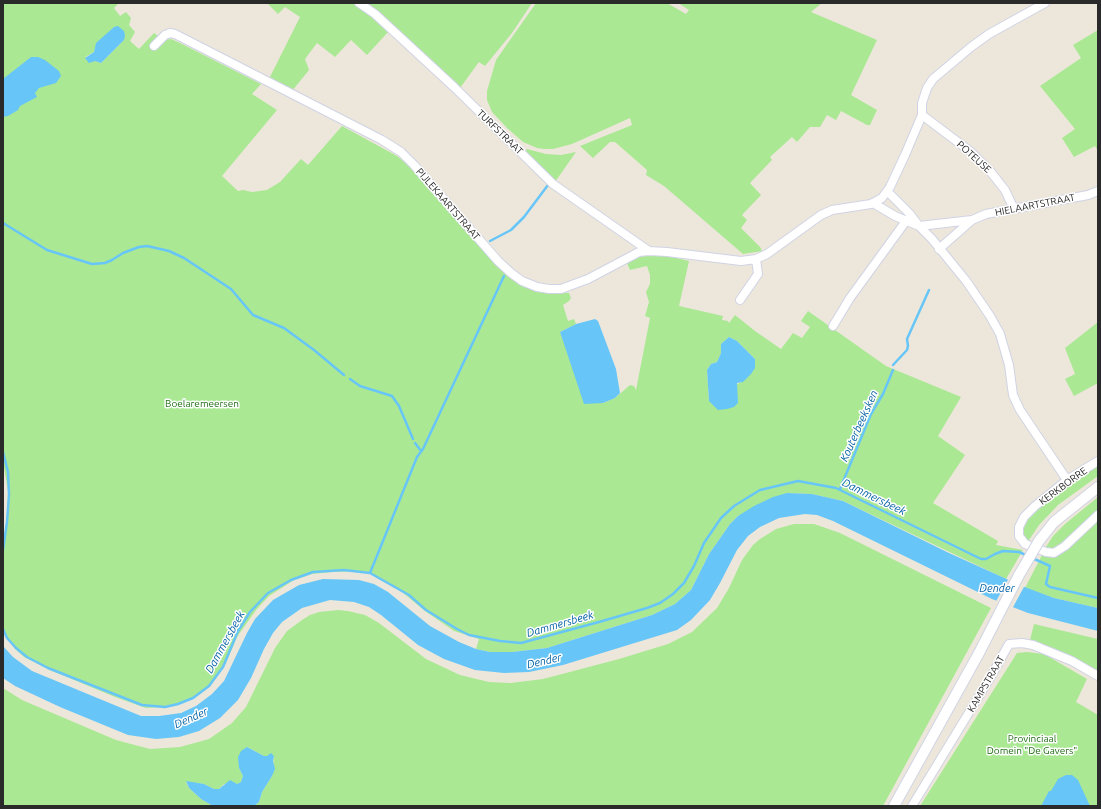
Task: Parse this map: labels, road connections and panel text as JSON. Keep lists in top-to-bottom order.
{
  "streets": {
    "street": [
      "TURFSTRAAT",
      "POTEUSE",
      "PIJLEKAARTSTRAAT",
      "HIELAARTSTRAAT",
      "KERKBORRE",
      "KAMPSTRAAT"
    ]
  },
  "crossings": [
    ["TURFSTRAAT", "PIJLEKAARTSTRAAT"],
    ["POTEUSE", "HIELAARTSTRAAT"],
    ["PIJLEKAARTSTRAAT", "HIELAARTSTRAAT"]
  ],
  "water": ["Kouterbeeksken", "Dammersbeek", "Dender"],
  "parks": ["Boelaremeersen", "Provinciaal Domein \"De Gavers\""]
}
